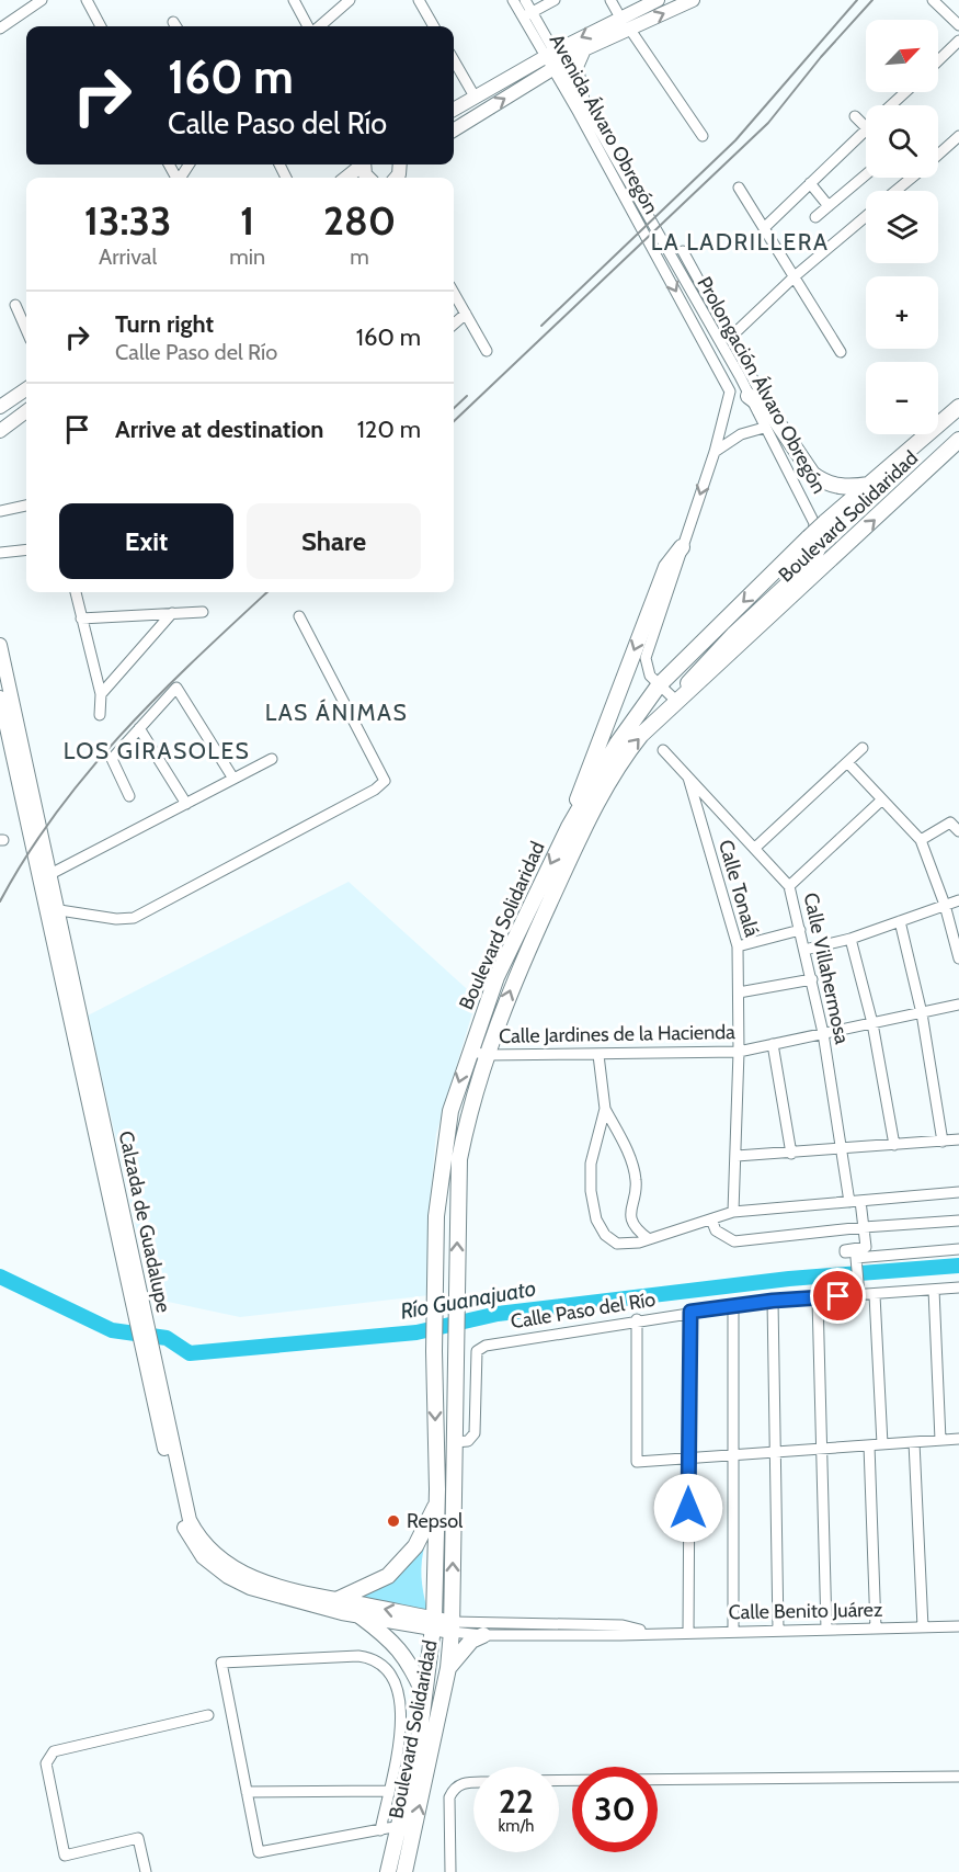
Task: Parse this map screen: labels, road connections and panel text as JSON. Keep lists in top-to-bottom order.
{
  "streets": {
    "highway": ["Boulevard Solidaridad"],
    "main road": ["Calzada de Guadalupe"],
    "street": [
      "Avenida Álvaro Obregón",
      "Prolongación Álvaro Obregón",
      "Calle Tonalá",
      "Calle Villahermosa",
      "Calle Jardines de la Hacienda",
      "Calle Paso del Río",
      "Calle Benito Juárez"
    ]
  },
  "crossings": [
    ["Avenida Álvaro Obregón", "Prolongación Álvaro Obregón"],
    ["Prolongación Álvaro Obregón", "Boulevard Solidaridad"],
    ["Boulevard Solidaridad", "Calle Jardines de la Hacienda"],
    ["Boulevard Solidaridad", "Calzada de Guadalupe"],
    ["Boulevard Solidaridad", "Calle Paso del Río"],
    ["Boulevard Solidaridad", "Calle Benito Juárez"],
    ["Calle Tonalá", "Calle Villahermosa"],
    ["Calle Tonalá", "Calle Jardines de la Hacienda"],
    ["Calle Villahermosa", "Calle Jardines de la Hacienda"],
    ["Calzada de Guadalupe", "Calle Benito Juárez"]
  ],
  "districts": ["LA LADRILLERA", "LAS ÁNIMAS", "LOS GIRASOLES"],
  "water": ["Río Guanajuato"],
  "places": ["Repsol"],
  "north": "top right",
  "page": {
    "map_buttons": ["+", "−"],
    "turn": ["160 m", "Calle Paso del Río"],
    "eta": [
      "13:33",
      "Arrival",
      "1",
      "min",
      "280",
      "m"
    ],
    "list": [
      {
        "name": "Turn right",
        "note": "Calle Paso del Río",
        "value": "160 m"
      },
      {
        "name": "Arrive at destination",
        "value": "120 m"
      }
    ],
    "buttons": ["Exit", "Share"],
    "speed": "22 km/h",
    "limit": "30"
  }
}
